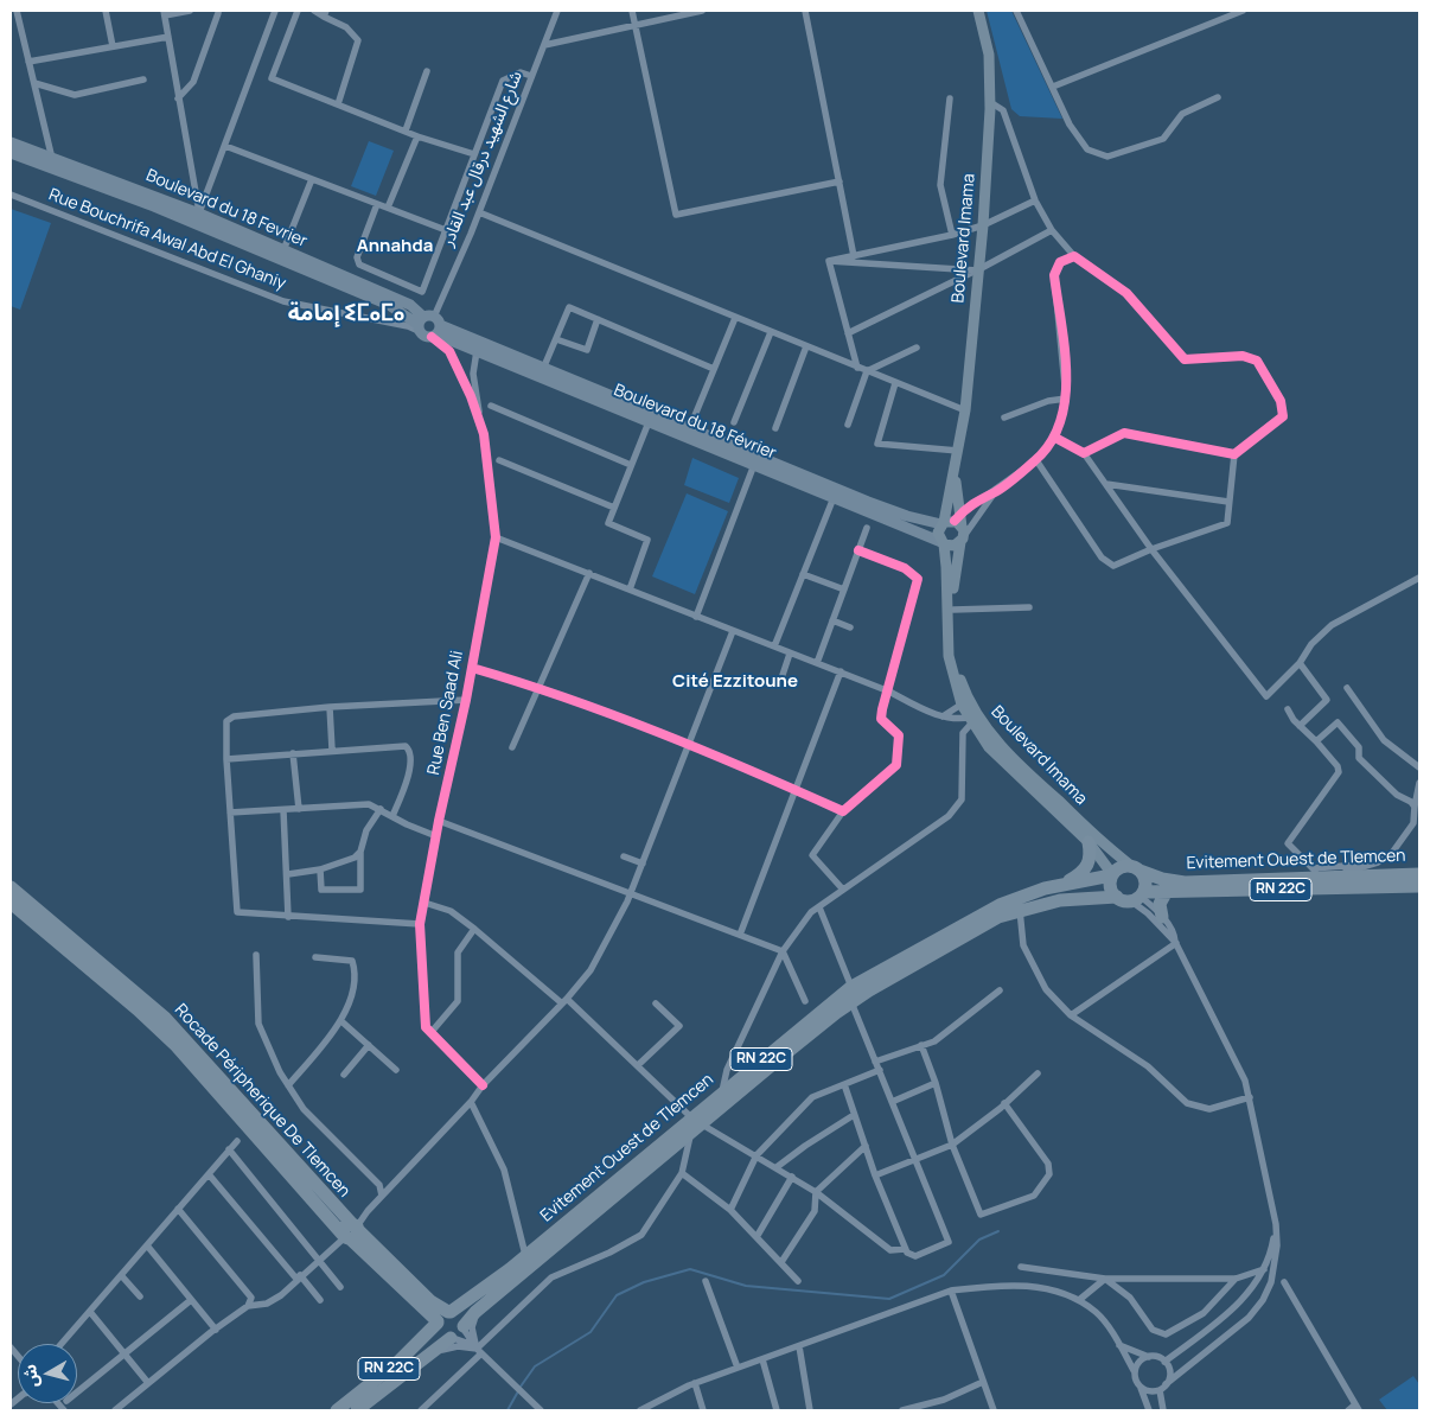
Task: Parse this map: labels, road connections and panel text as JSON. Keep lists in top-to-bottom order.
{
  "streets": {
    "highway": ["Evitement Ouest de Tlemcen", "RN 22C", "Rocade Péripherique De Tlemcen"],
    "main road": ["Boulevard du 18 Fevrier", "Boulevard Imama", "Boulevard du 18 Février"],
    "street": ["شارع الشهيد درقال عبد القادر", "Rue Bouchrifa Awal Abd El Ghaniy", "Rue Ben Saad Ali"]
  },
  "crossings": [
    ["شارع الشهيد درقال عبد القادر", "Boulevard du 18 Fevrier"],
    ["شارع الشهيد درقال عبد القادر", "Rue Bouchrifa Awal Abd El Ghaniy"],
    ["شارع الشهيد درقال عبد القادر", "Boulevard du 18 Février"],
    ["شارع الشهيد درقال عبد القادر", "Rue Ben Saad Ali"],
    ["Boulevard du 18 Fevrier", "Rue Bouchrifa Awal Abd El Ghaniy"],
    ["Boulevard du 18 Fevrier", "Boulevard du 18 Février"],
    ["Boulevard du 18 Fevrier", "Rue Ben Saad Ali"],
    ["Boulevard Imama", "Boulevard du 18 Février"],
    ["Boulevard Imama", "Evitement Ouest de Tlemcen"],
    ["Rue Bouchrifa Awal Abd El Ghaniy", "Boulevard du 18 Février"],
    ["Rue Bouchrifa Awal Abd El Ghaniy", "Rue Ben Saad Ali"],
    ["Boulevard du 18 Février", "Rue Ben Saad Ali"]
  ],
  "districts": ["Annahda", "إمامة ⵉⵎⴰⵎⴰ", "Cité Ezzitoune"],
  "north": "left"
}
